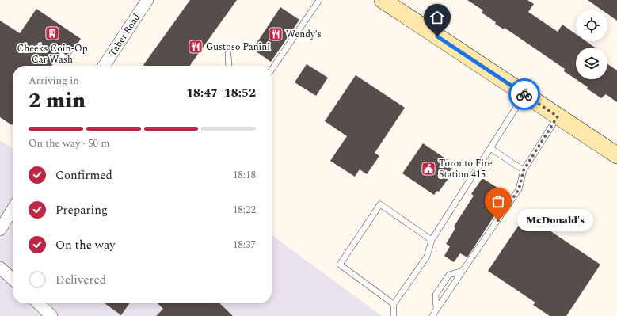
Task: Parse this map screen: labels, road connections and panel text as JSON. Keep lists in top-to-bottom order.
{
  "streets": {
    "street": ["Taber Road"]
  },
  "places": {
    "building": ["Cheeks Coin-Op Car Wash"],
    "restaurant": ["Wendy's", "Gustoso Panini"],
    "public building": ["Toronto Fire Station 415"],
    "other": ["McDonald's"]
  },
  "page": {
    "heading": ["2 min", "Arriving in", "18:47–18:52"],
    "bar": "On the way · 50 m",
    "list": [
      ["Confirmed", "18:18"],
      ["Preparing", "18:22"],
      ["On the way", "18:37"],
      "Delivered"
    ],
    "bubble": "McDonald's"
  }
}
